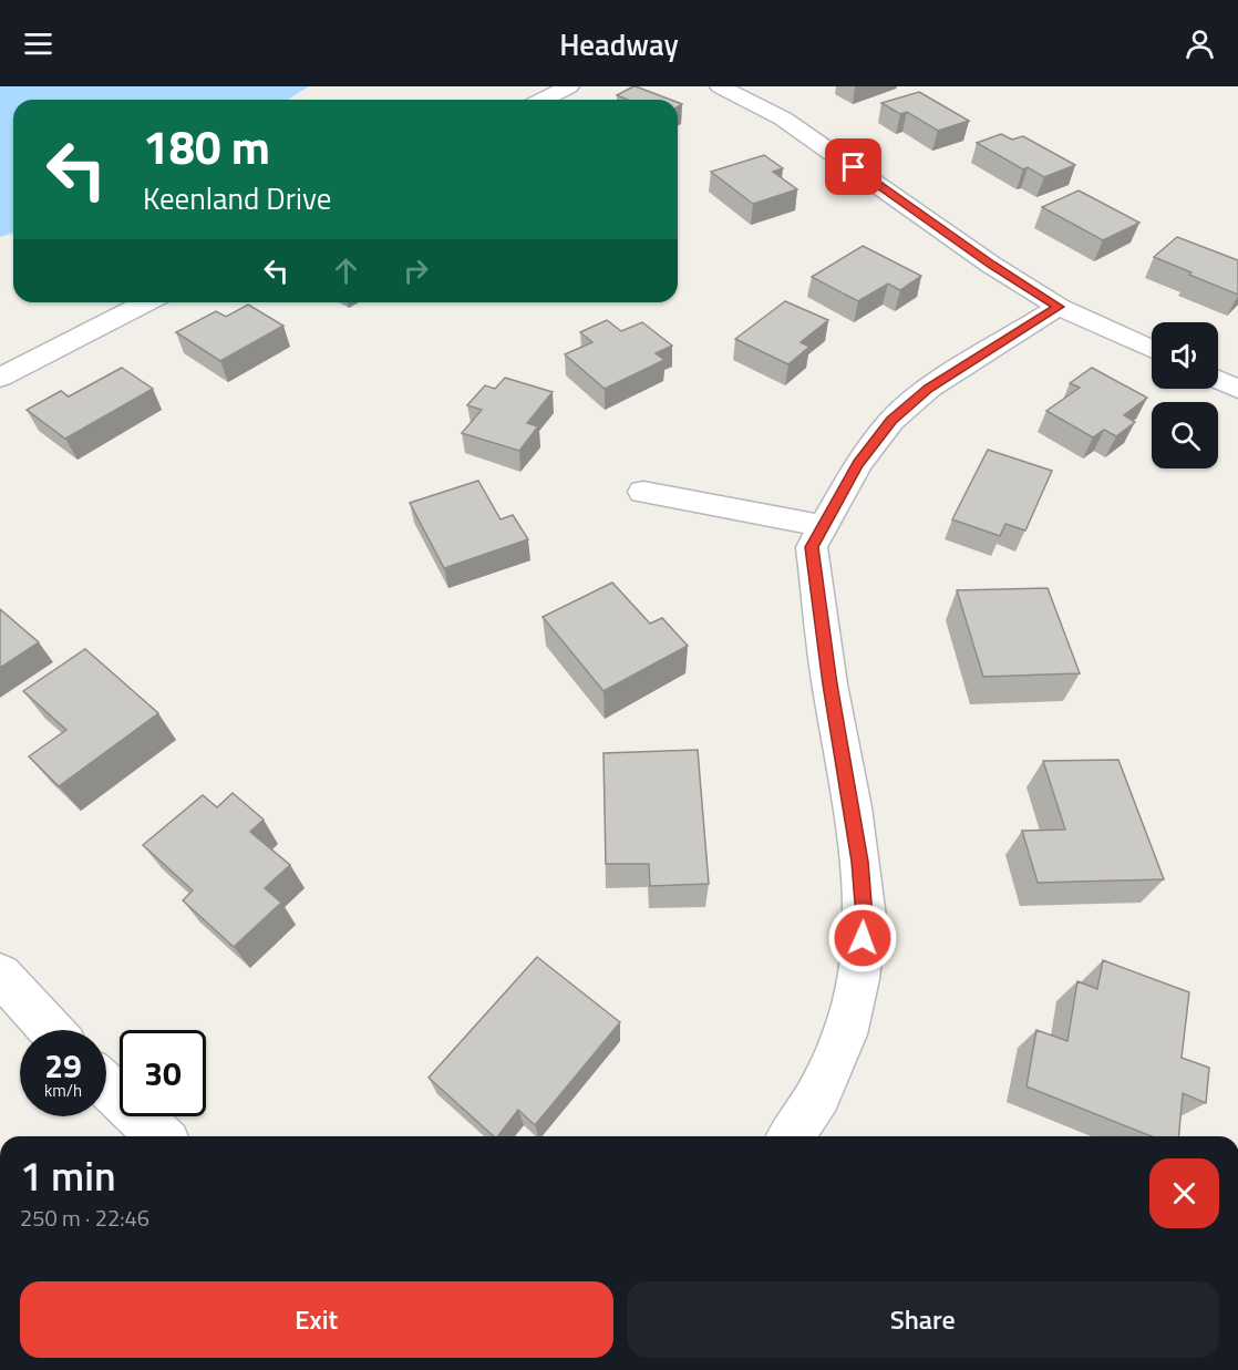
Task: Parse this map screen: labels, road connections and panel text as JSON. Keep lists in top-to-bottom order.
{
  "page": {
    "header": "Headway",
    "turn": ["180 m", "Keenland Drive"],
    "speed": "29 km/h",
    "limit": "30",
    "heading": ["1 min", "250 m · 22:46"],
    "buttons": ["Exit", "Share"]
  }
}
